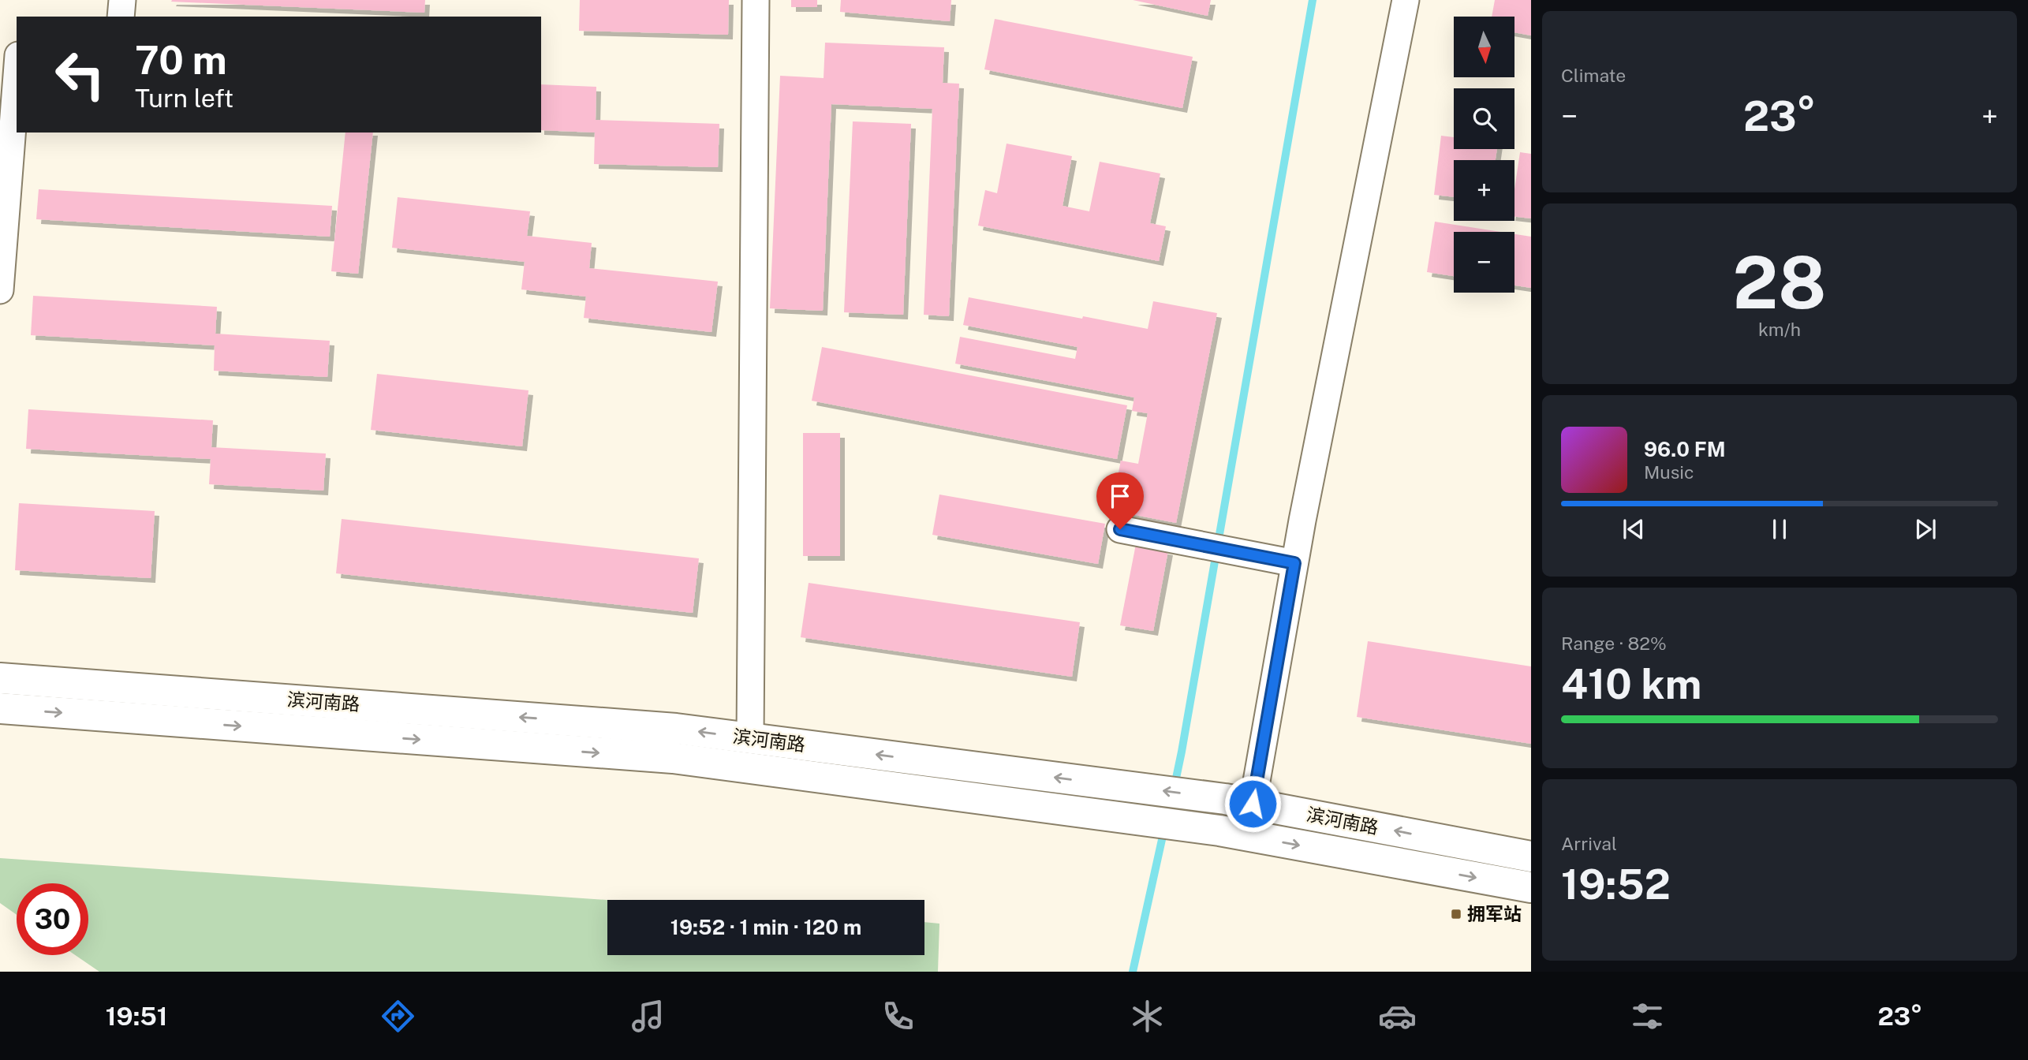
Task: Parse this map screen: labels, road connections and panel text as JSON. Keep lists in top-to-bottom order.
{
  "streets": {
    "highway": ["滨河南路"]
  },
  "places": {
    "transit": ["拥军站"]
  },
  "north": "bottom",
  "page": {
    "tile": [
      "Climate",
      ["28", "km/h"],
      ["Range · 82%", "410 km"],
      ["Arrival", "19:52"]
    ],
    "map_buttons": ["+", "−"],
    "turn": ["70 m", "Turn left"],
    "heat": ["−", "23°", "+"],
    "song": ["96.0 FM", "Music"],
    "limit": "30",
    "trip": "19:52 · 1 min · 120 m",
    "tabs": ["19:51", "23°"]
  }
}
